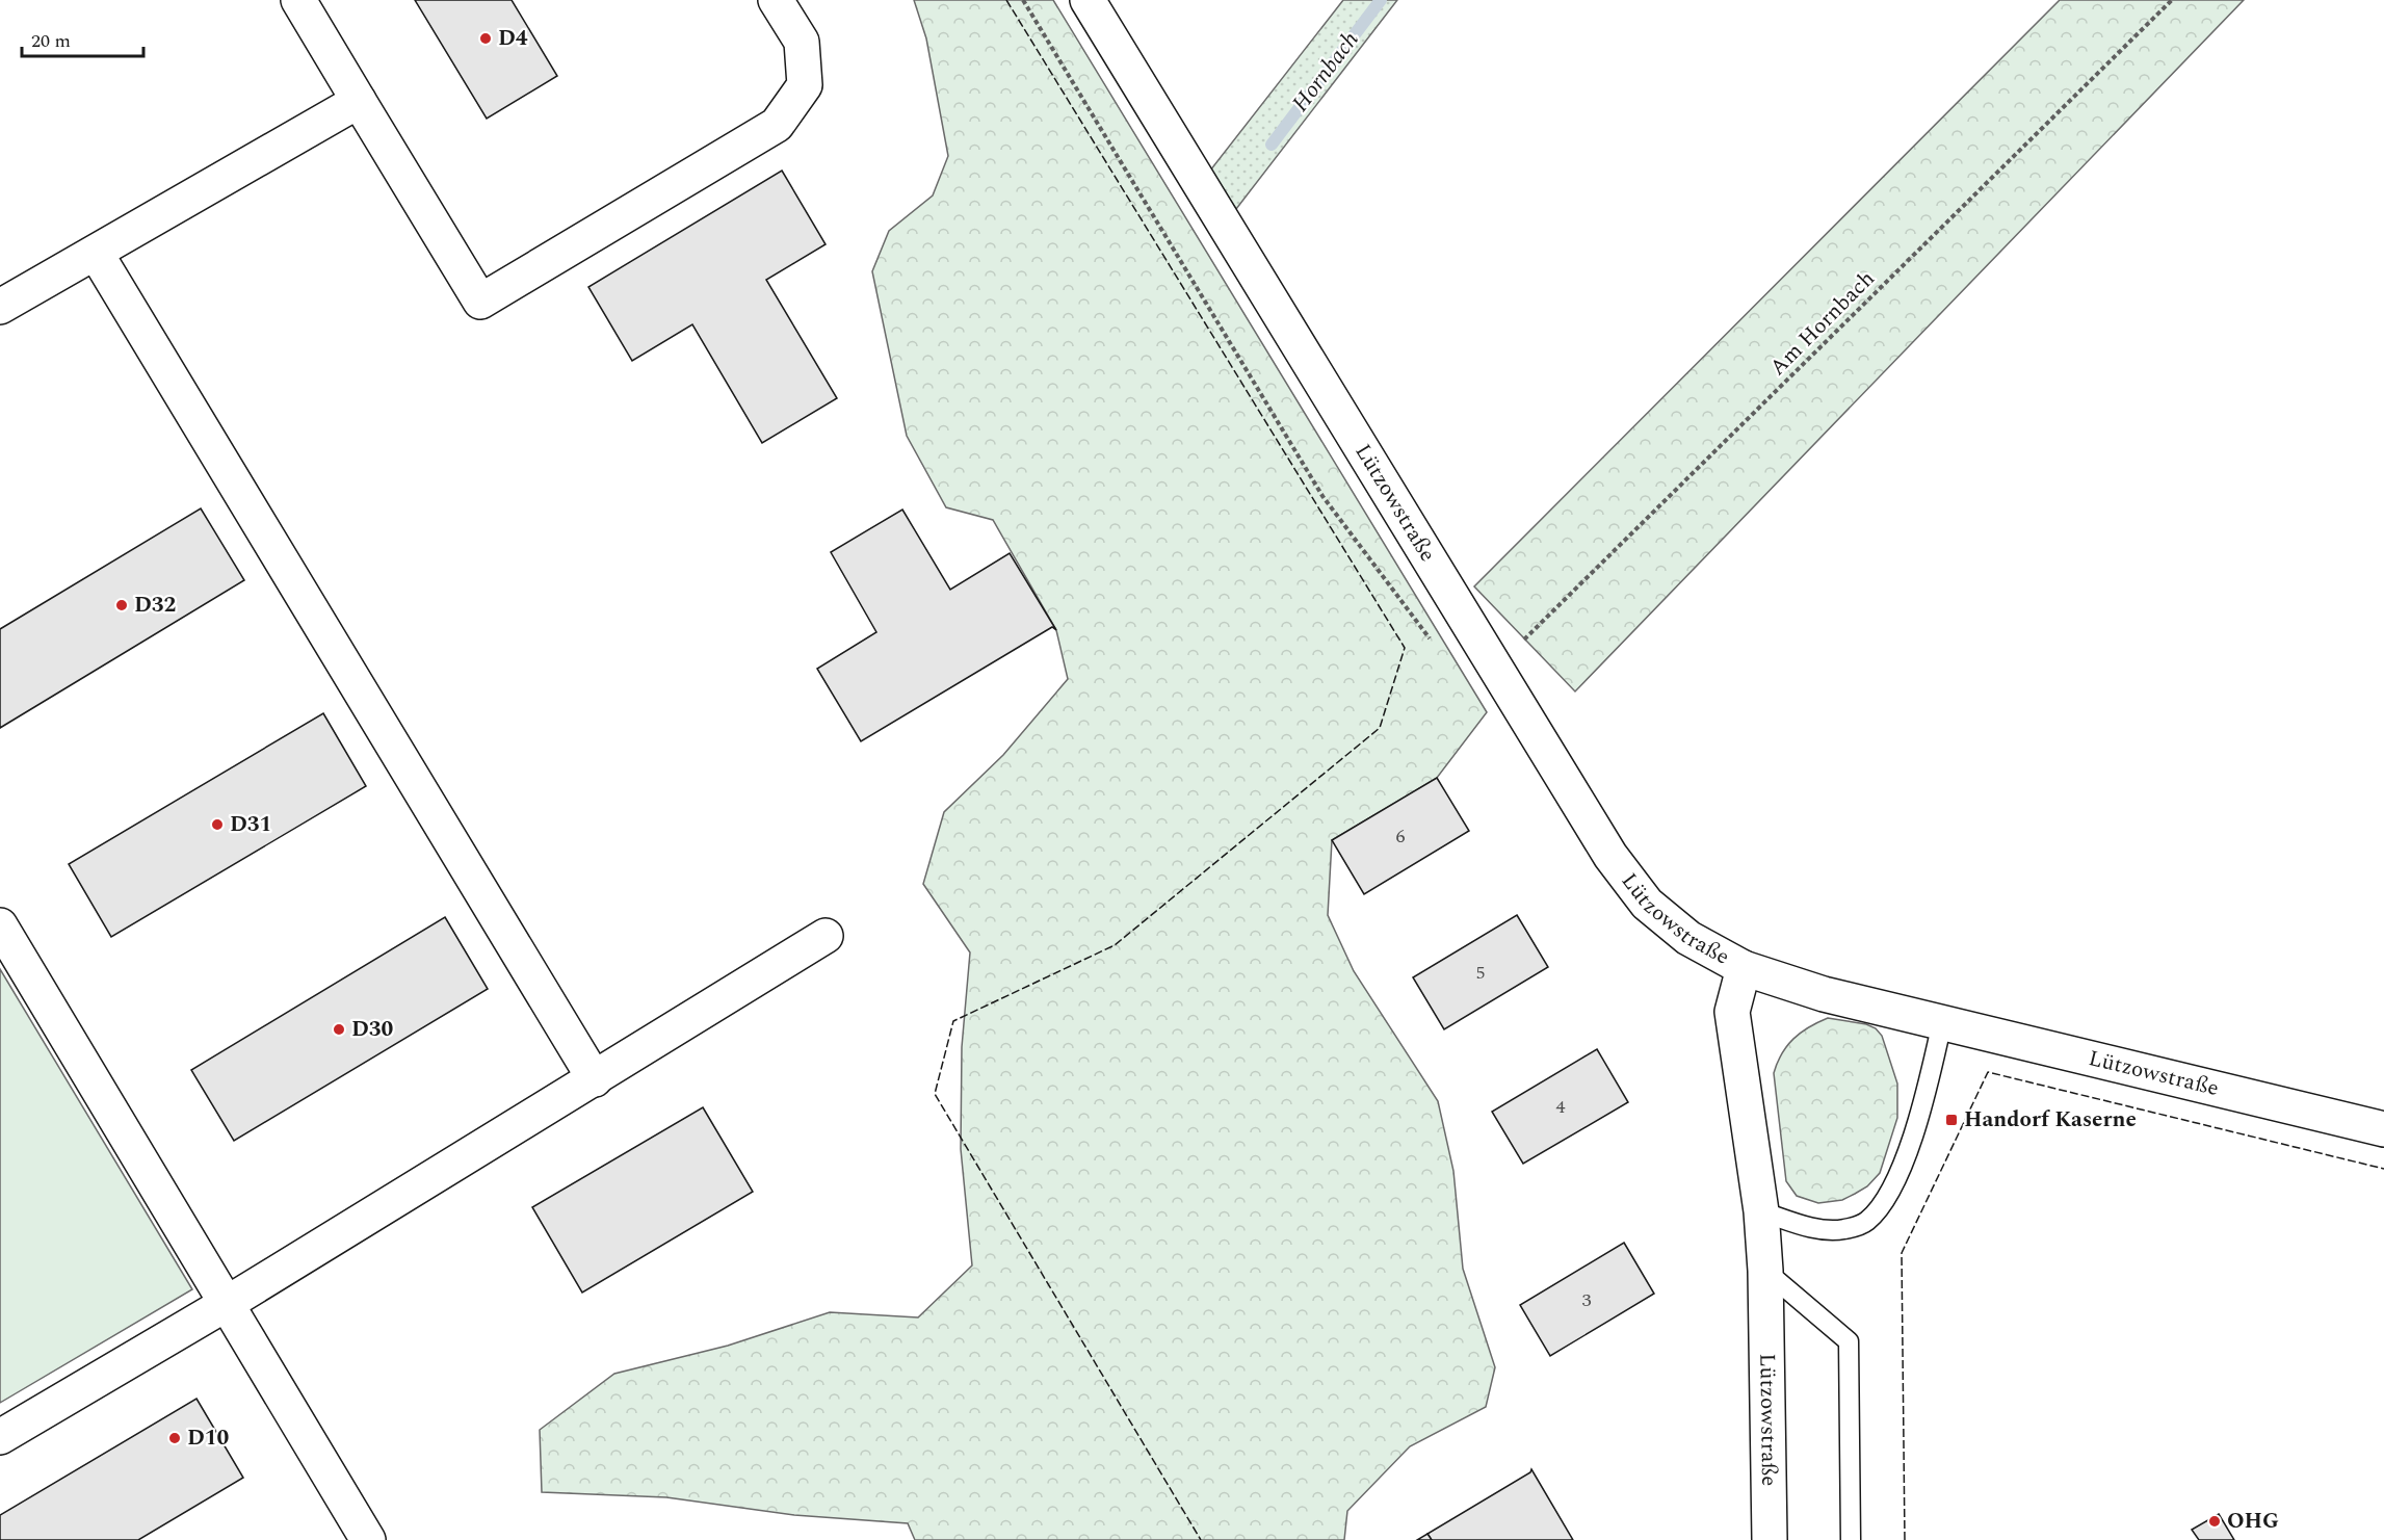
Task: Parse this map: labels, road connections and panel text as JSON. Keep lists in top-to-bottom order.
{
  "streets": {
    "street": ["Lützowstraße"],
    "path": ["Am Hornbach"]
  },
  "crossings": [
    ["Am Hornbach", "Lützowstraße"]
  ],
  "water": ["Hornbach"],
  "places": {
    "other": [
      "D4",
      "D32",
      "D31",
      "D30",
      "D10",
      "OHG"
    ],
    "transit": ["Handorf Kaserne"]
  },
  "house_numbers": [
    "6",
    "5",
    "4",
    "3"
  ],
  "scale_bar": "20 m"
}
